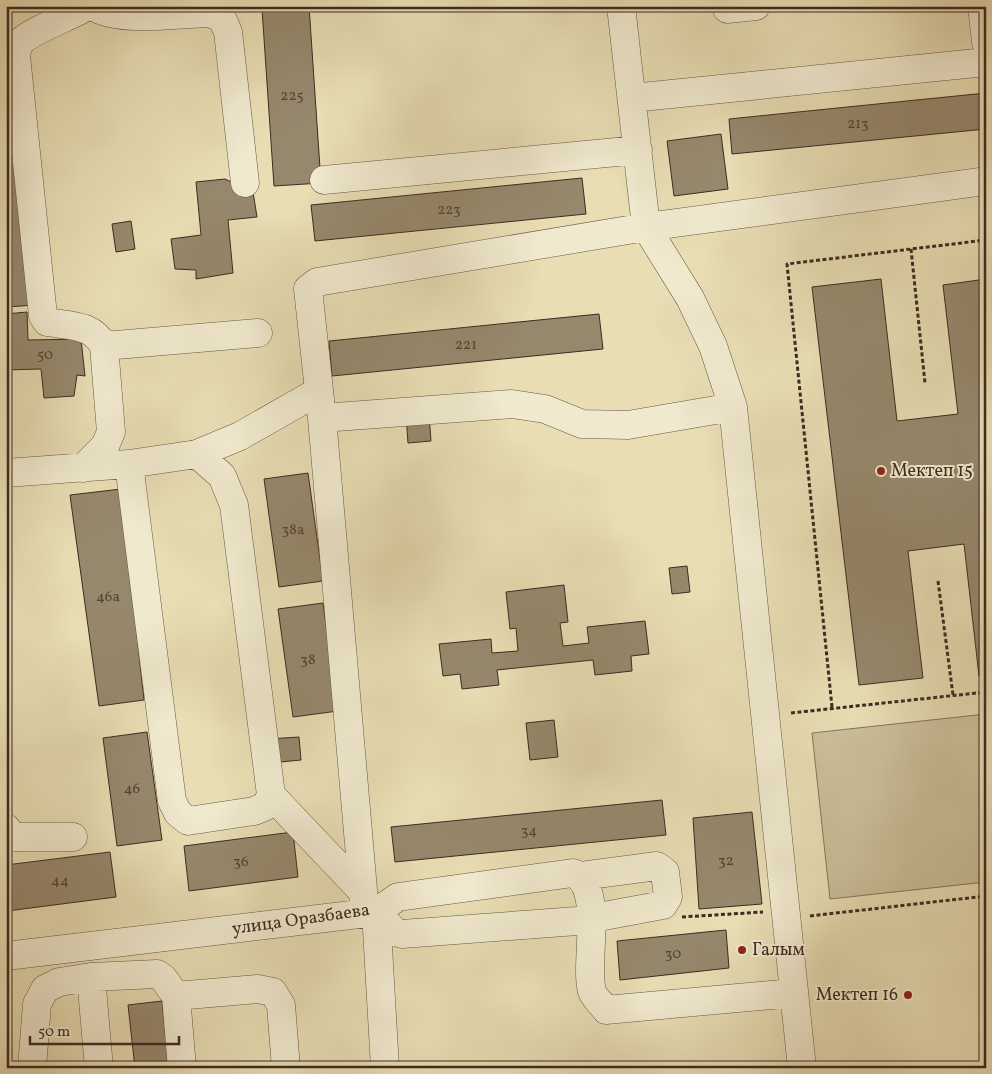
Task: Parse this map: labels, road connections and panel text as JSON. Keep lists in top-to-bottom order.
{
  "streets": {
    "street": ["улица Оразбаева"]
  },
  "places": ["Мектеп 15", "Галым", "Мектеп 16"],
  "house_numbers": [
    "225",
    "213",
    "223",
    "221",
    "50",
    "38а",
    "46а",
    "38",
    "46",
    "34",
    "32",
    "36",
    "44",
    "30"
  ],
  "scale_bar": "50 m"
}
